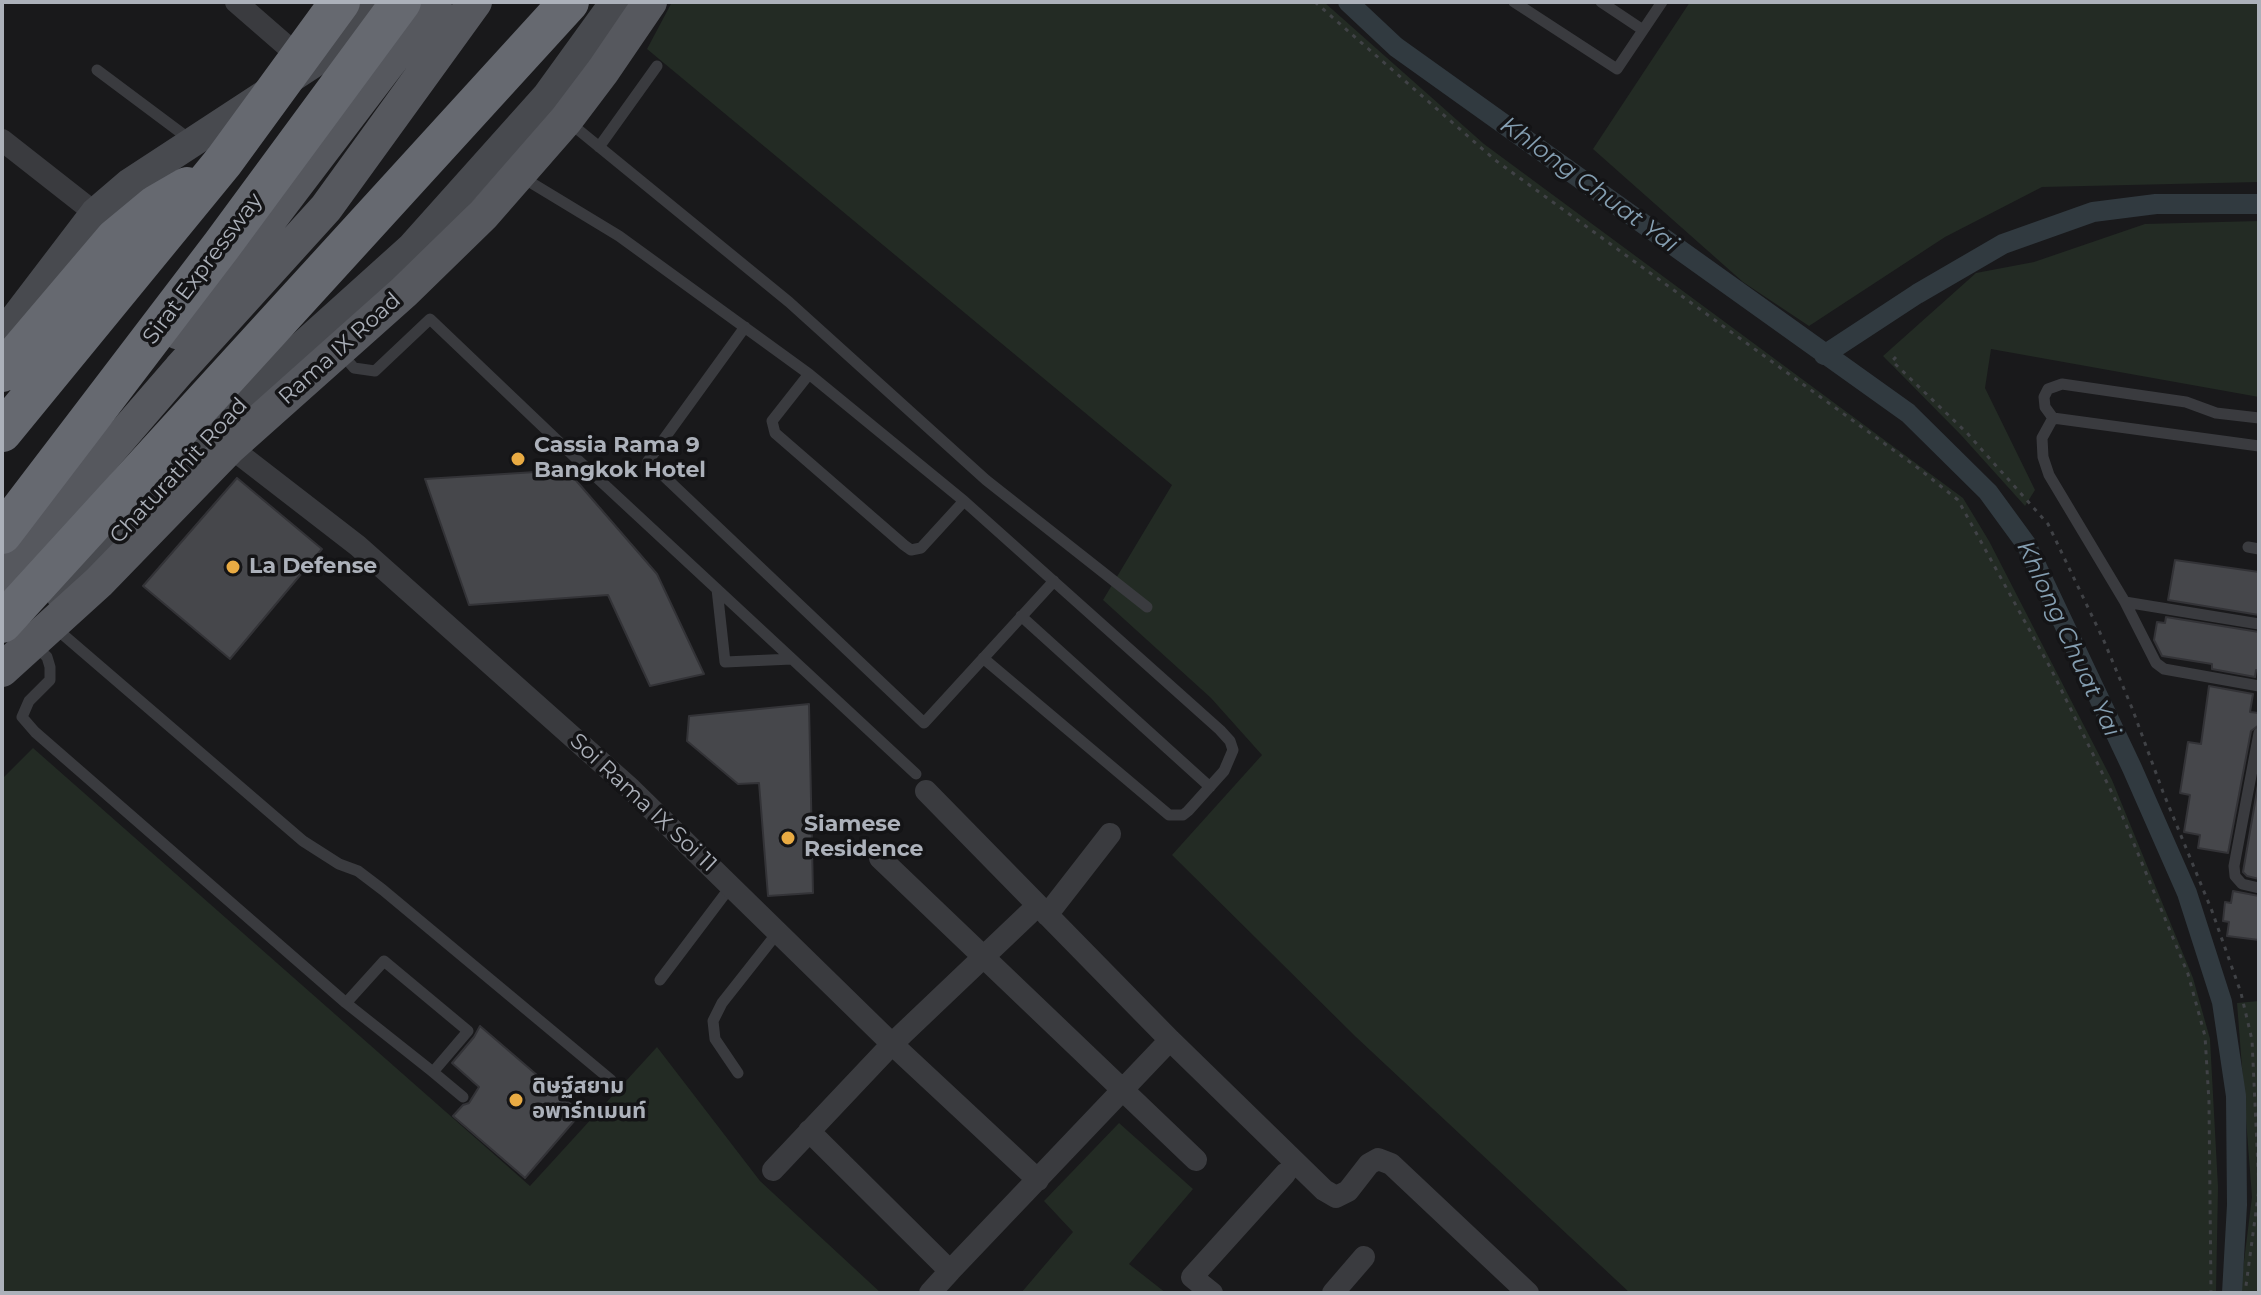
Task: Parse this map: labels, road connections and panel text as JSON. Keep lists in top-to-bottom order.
{
  "streets": {
    "highway": ["Sirat Expressway"],
    "main road": ["Rama IX Road", "Chaturathit Road"],
    "street": ["Soi Rama IX Soi 11"]
  },
  "crossings": [
    ["Rama IX Road", "Soi Rama IX Soi 11"]
  ],
  "water": ["Khlong Chuat Yai"],
  "places": [
    "Cassia Rama 9 Bangkok Hotel",
    "La Defense",
    "Siamese Residence",
    "ดิษฐ์สยาม อพาร์ทเมนท์"
  ]
}
